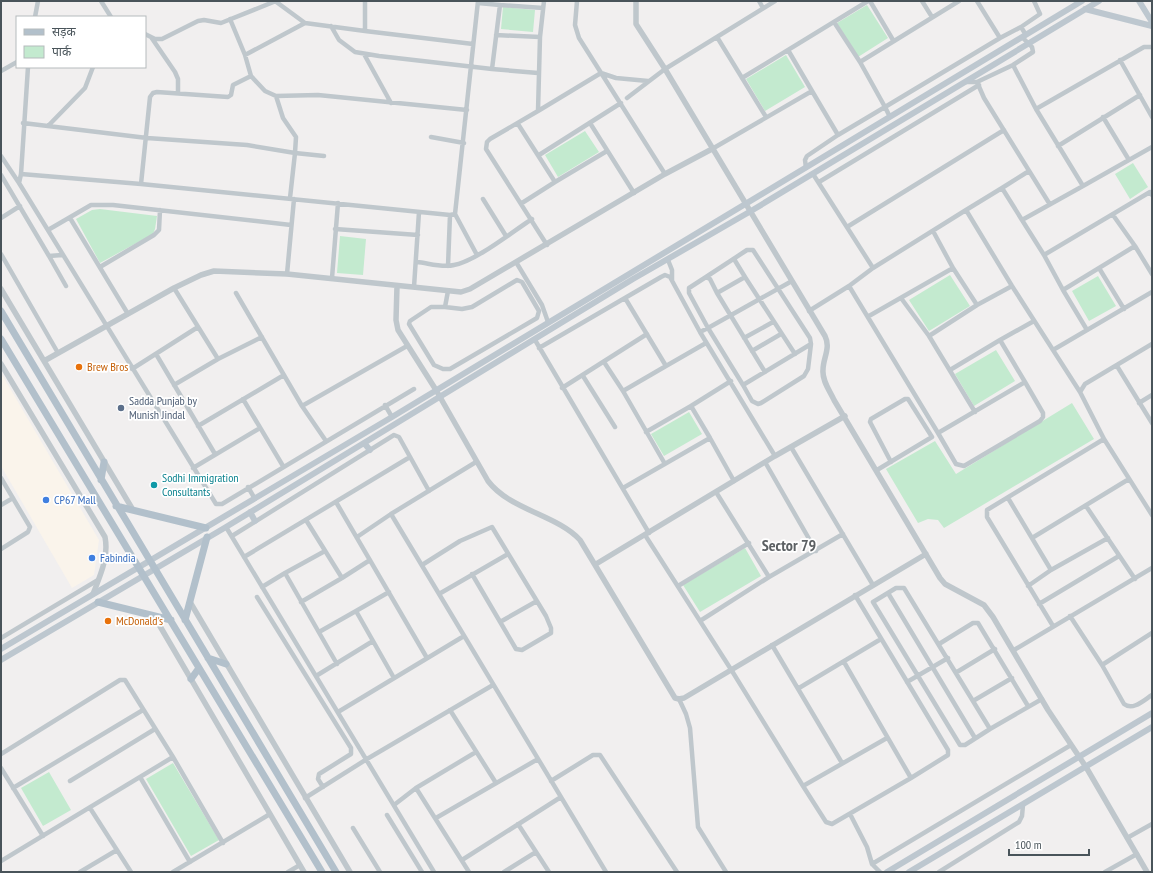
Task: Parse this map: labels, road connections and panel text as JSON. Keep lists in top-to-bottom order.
{
  "districts": ["Sector 79"],
  "places": [
    "Brew Bros",
    "Sadda Punjab by Munish Jindal",
    "Sodhi Immigration Consultants",
    "CP67 Mall",
    "Fabindia",
    "McDonald's"
  ],
  "legend": ["सड़क", "पार्क"],
  "scale_bar": "100 m"
}
